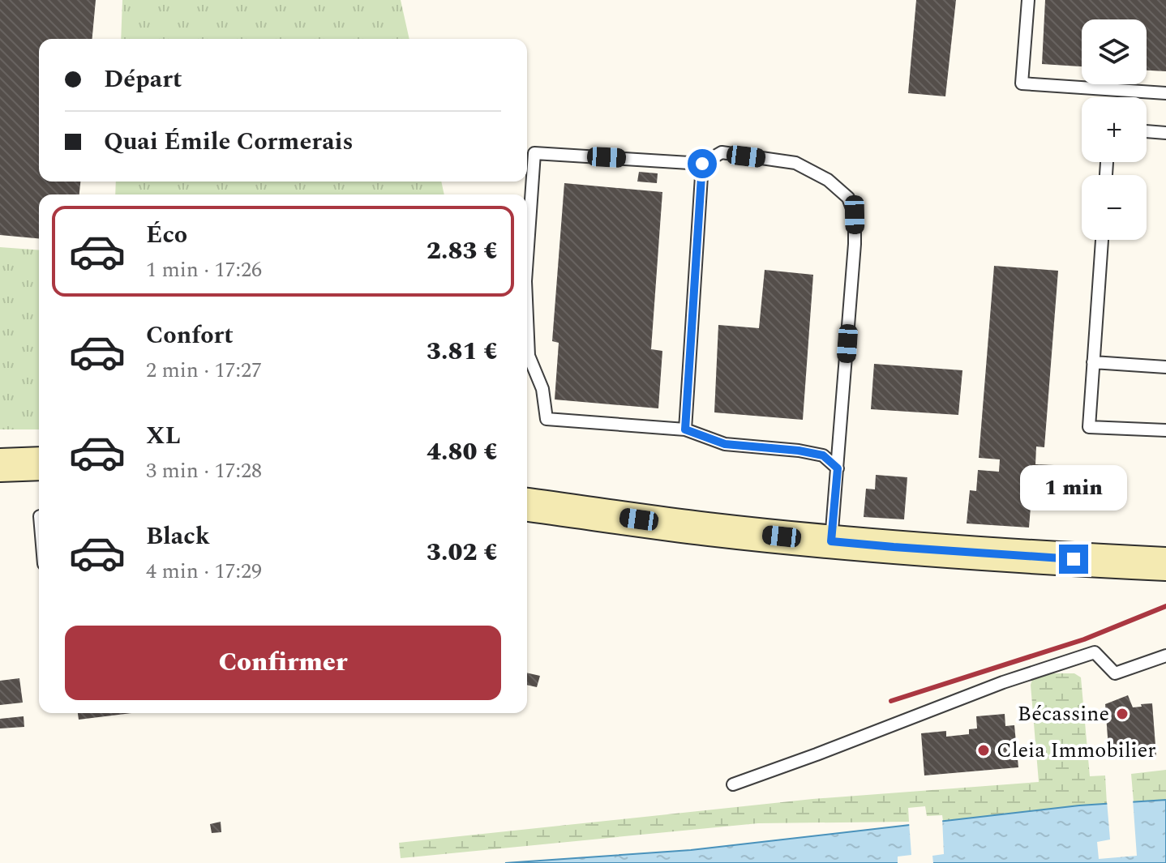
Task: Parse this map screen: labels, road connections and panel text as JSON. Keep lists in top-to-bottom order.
{
  "places": ["Bécassine", "Cleia Immobilier"],
  "page": {
    "map_buttons": ["+", "−"],
    "banner": ["Départ", "Quai Émile Cormerais"],
    "list": [
      {
        "name": "Éco",
        "note": "1 min · 17:26",
        "value": "2.83 €"
      },
      {
        "name": "Confort",
        "note": "2 min · 17:27",
        "value": "3.81 €"
      },
      {
        "name": "XL",
        "note": "3 min · 17:28",
        "value": "4.80 €"
      },
      {
        "name": "Black",
        "note": "4 min · 17:29",
        "value": "3.02 €"
      }
    ],
    "bubble": "1 min",
    "buttons": "Confirmer"
  }
}
